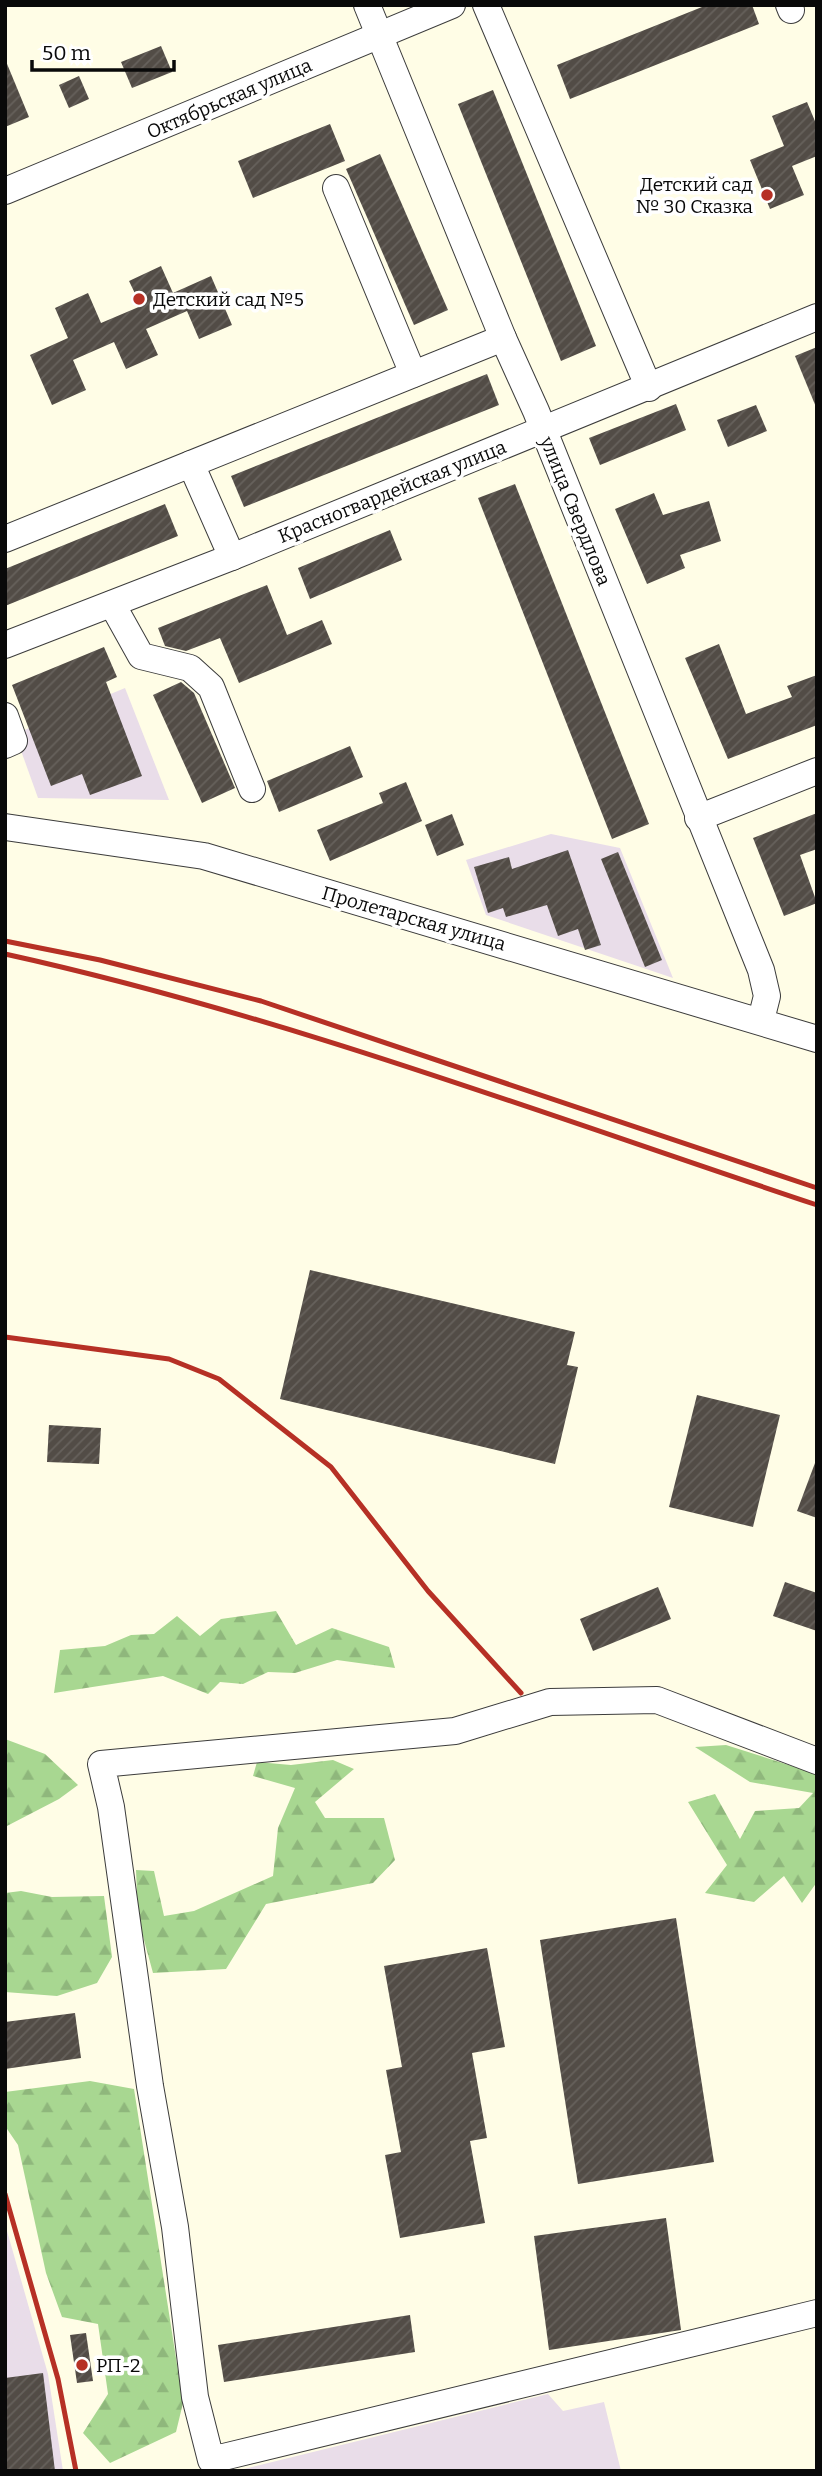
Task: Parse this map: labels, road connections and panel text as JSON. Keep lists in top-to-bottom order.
{
  "streets": {
    "street": [
      "Октябрьская улица",
      "Красногвардейская улица",
      "улица Свердлова",
      "Пролетарская улица"
    ]
  },
  "crossings": [
    ["Октябрьская улица", "улица Свердлова"],
    ["Красногвардейская улица", "улица Свердлова"],
    ["улица Свердлова", "Пролетарская улица"]
  ],
  "places": ["Детский сад № 30 Сказка", "Детский сад №5", "РП-2"],
  "scale_bar": "50 m"
}
